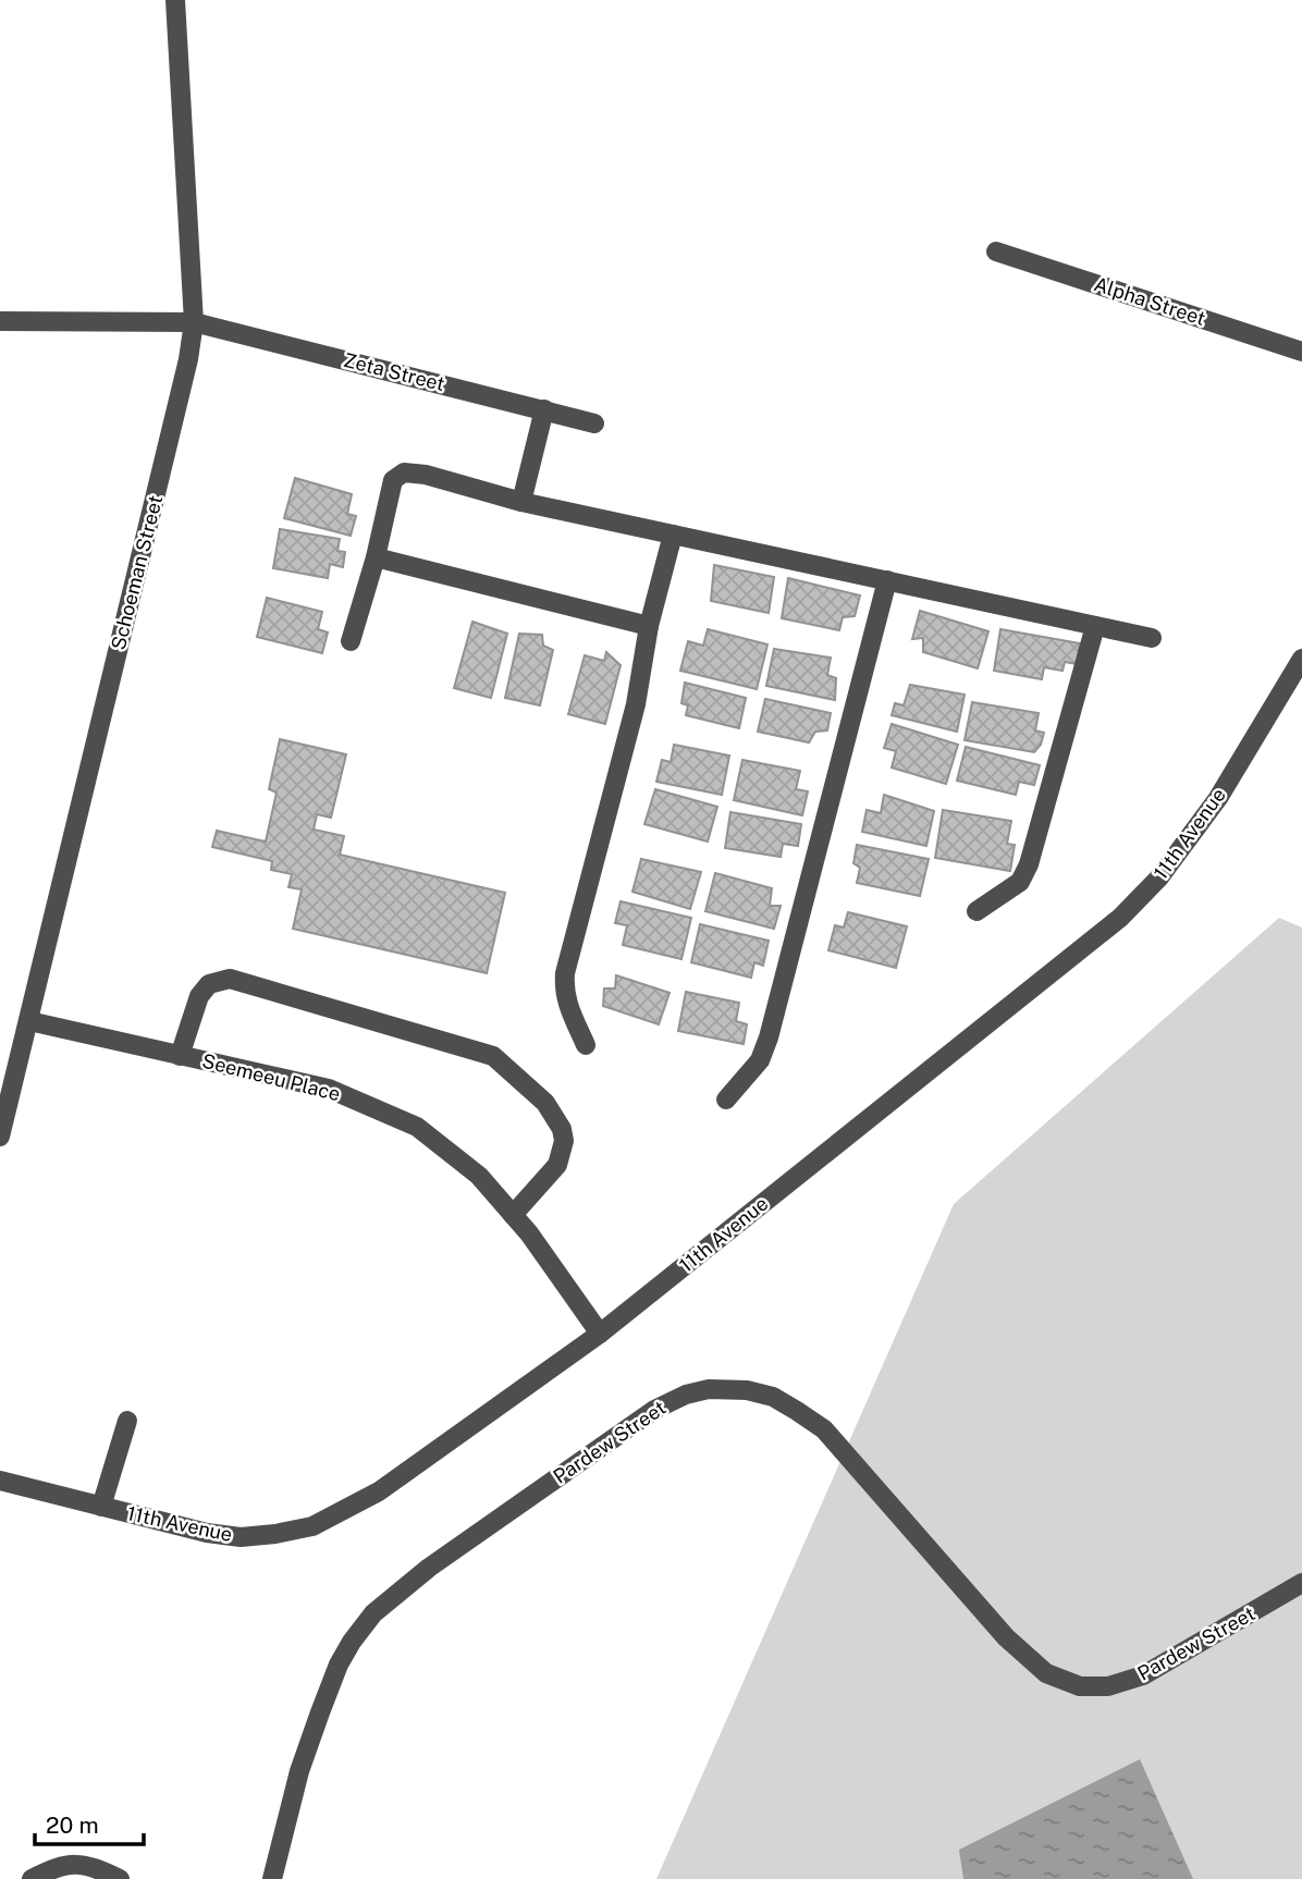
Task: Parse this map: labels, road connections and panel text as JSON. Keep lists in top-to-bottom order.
{
  "streets": {
    "street": [
      "Alpha Street",
      "Zeta Street",
      "Schoeman Street",
      "11th Avenue",
      "Seemeeu Place",
      "Pardew Street"
    ]
  },
  "crossings": [
    ["Zeta Street", "Schoeman Street"],
    ["Schoeman Street", "Seemeeu Place"],
    ["11th Avenue", "Seemeeu Place"]
  ],
  "scale_bar": "20 m"
}
